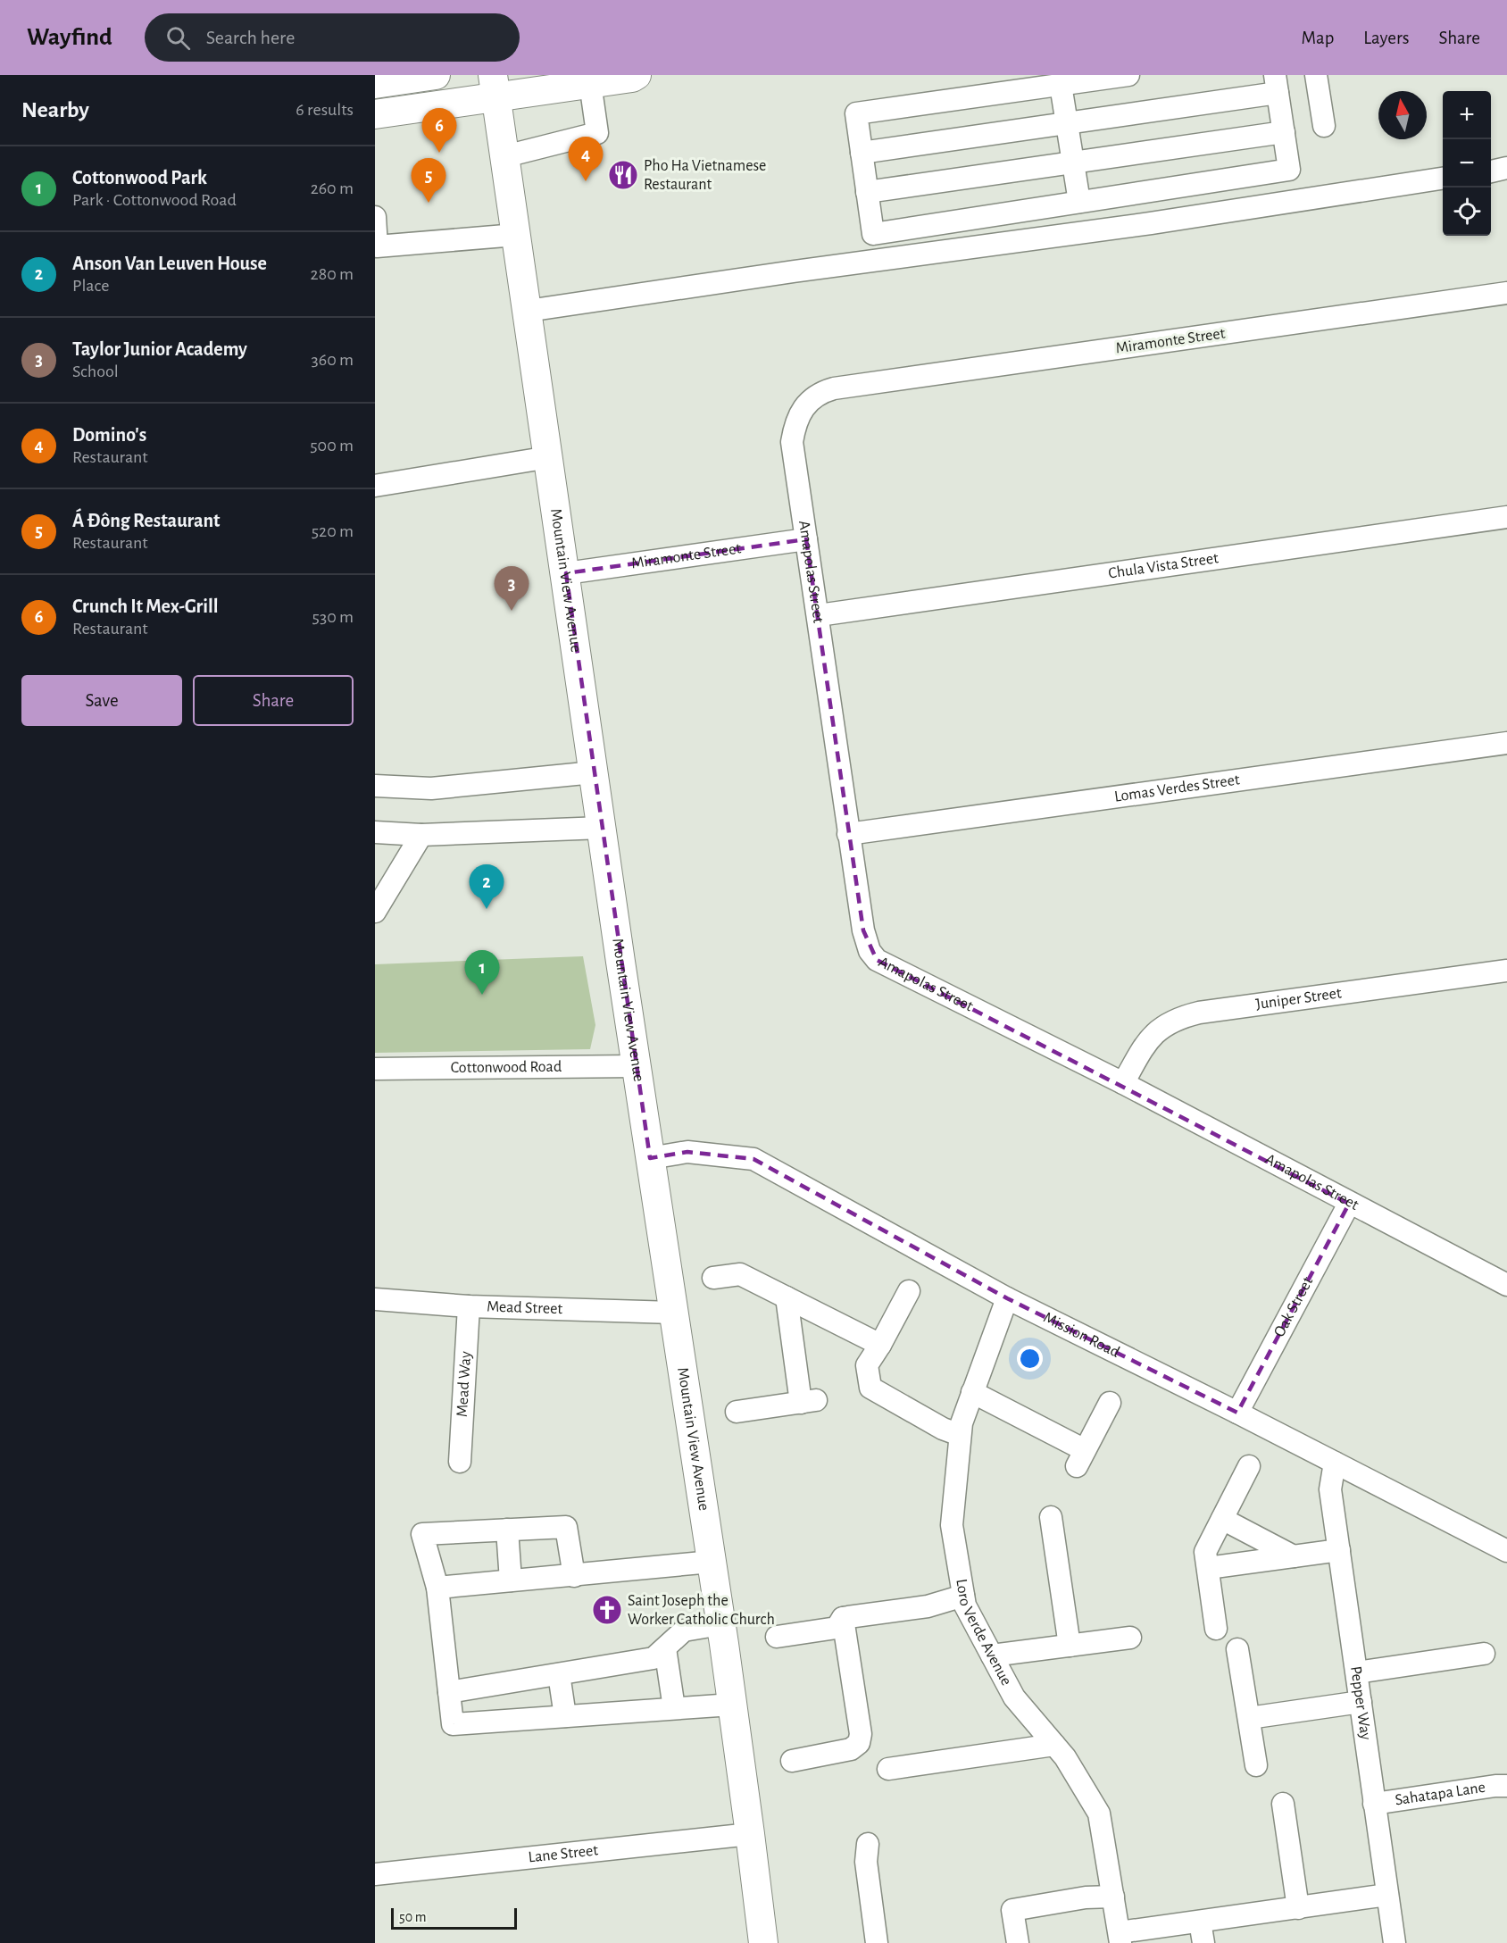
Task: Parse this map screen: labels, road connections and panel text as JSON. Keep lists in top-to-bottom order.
{
  "streets": {
    "main road": ["Mountain View Avenue"],
    "street": [
      "Miramonte Street",
      "Chula Vista Street",
      "Amapolas Street",
      "Lomas Verdes Street",
      "Juniper Street",
      "Cottonwood Road",
      "Mead Street",
      "Oak Street",
      "Mission Road",
      "Mead Way",
      "Loro Verde Avenue",
      "Pepper Way",
      "Sahatapa Lane",
      "Lane Street"
    ]
  },
  "crossings": [
    ["Miramonte Street", "Amapolas Street"],
    ["Miramonte Street", "Mountain View Avenue"],
    ["Chula Vista Street", "Amapolas Street"],
    ["Amapolas Street", "Lomas Verdes Street"],
    ["Amapolas Street", "Juniper Street"],
    ["Amapolas Street", "Oak Street"],
    ["Mountain View Avenue", "Cottonwood Road"],
    ["Mountain View Avenue", "Mead Street"],
    ["Mountain View Avenue", "Mission Road"],
    ["Mountain View Avenue", "Lane Street"],
    ["Mead Street", "Mead Way"],
    ["Oak Street", "Mission Road"],
    ["Mission Road", "Loro Verde Avenue"],
    ["Mission Road", "Pepper Way"],
    ["Pepper Way", "Sahatapa Lane"]
  ],
  "places": {
    "restaurant": ["Pho Ha Vietnamese Restaurant"],
    "church": ["Saint Joseph the Worker Catholic Church"]
  },
  "scale_bar": "50 m",
  "north": "top",
  "page": {
    "header": "Wayfind",
    "search": "Search here",
    "nav": ["Map", "Layers", "Share"],
    "heading": ["Nearby", "6 results"],
    "map_buttons": ["+", "−"],
    "pins": [
      "6",
      "4",
      "5",
      "3",
      "2",
      "1"
    ],
    "list": [
      {
        "mark": "1",
        "name": "Cottonwood Park",
        "note": "Park · Cottonwood Road",
        "value": "260 m"
      },
      {
        "mark": "2",
        "name": "Anson Van Leuven House",
        "note": "Place",
        "value": "280 m"
      },
      {
        "mark": "3",
        "name": "Taylor Junior Academy",
        "note": "School",
        "value": "360 m"
      },
      {
        "mark": "4",
        "name": "Domino's",
        "note": "Restaurant",
        "value": "500 m"
      },
      {
        "mark": "5",
        "name": "Á Đông Restaurant",
        "note": "Restaurant",
        "value": "520 m"
      },
      {
        "mark": "6",
        "name": "Crunch It Mex-Grill",
        "note": "Restaurant",
        "value": "530 m"
      }
    ],
    "buttons": ["Save", "Share"],
    "scale": "50 m"
  }
}
